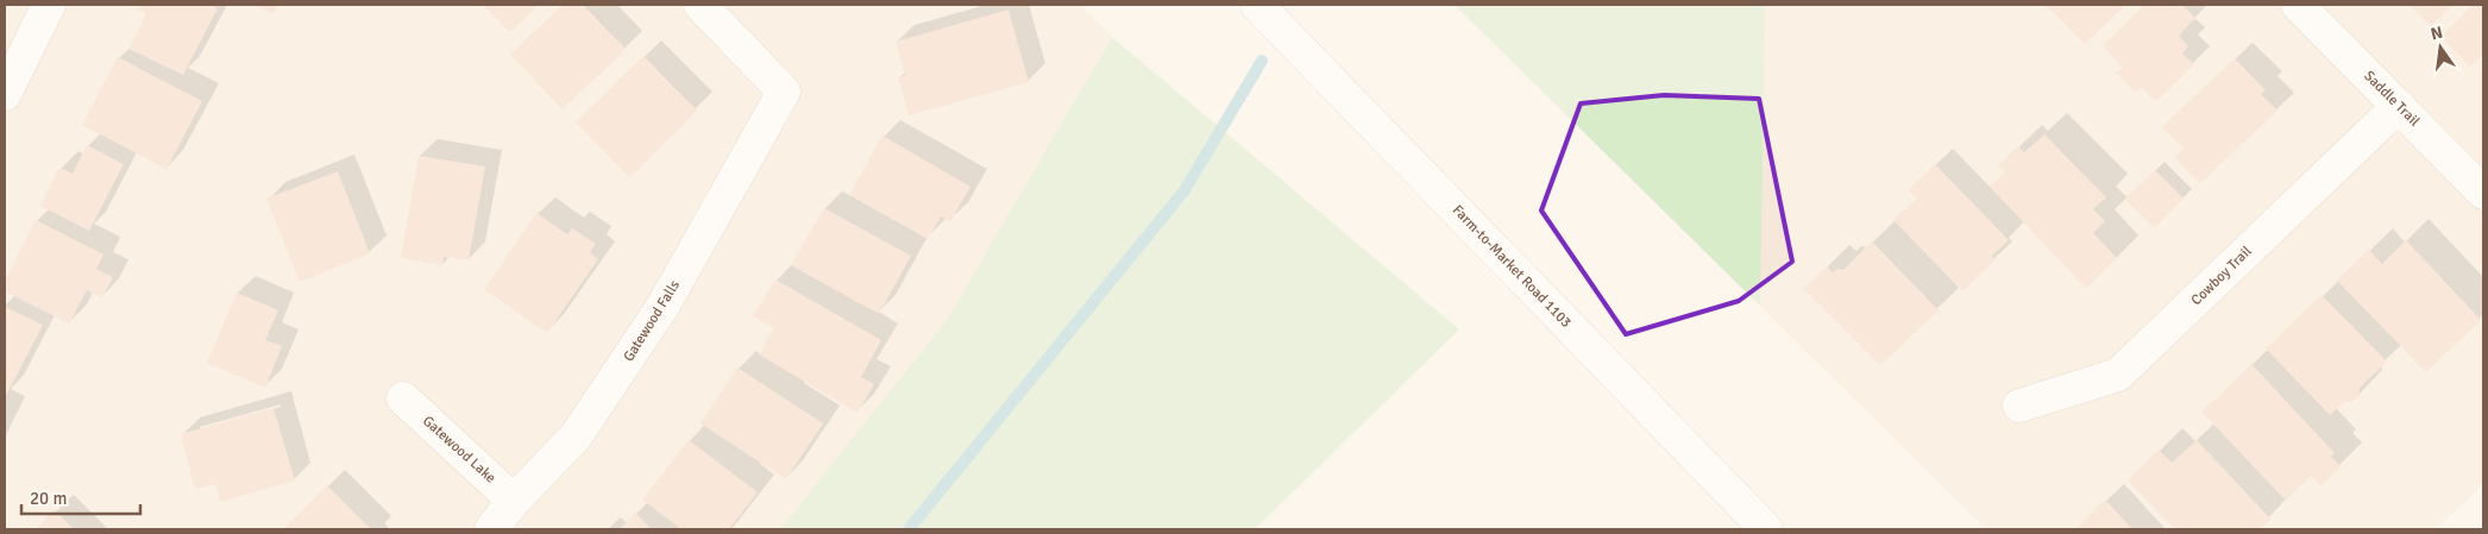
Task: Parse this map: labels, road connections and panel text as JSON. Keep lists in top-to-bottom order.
{
  "streets": {
    "street": [
      "Saddle Trail",
      "Farm-to-Market Road 1103",
      "Cowboy Trail",
      "Gatewood Falls",
      "Gatewood Lake"
    ]
  },
  "crossings": [
    ["Saddle Trail", "Cowboy Trail"],
    ["Gatewood Falls", "Gatewood Lake"]
  ],
  "scale_bar": "20 m",
  "north": "top"
}
